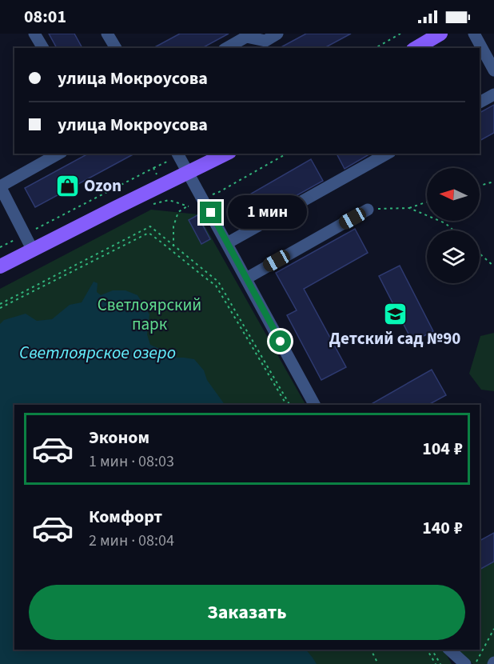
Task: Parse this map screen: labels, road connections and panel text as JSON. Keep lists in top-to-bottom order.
{
  "water": ["Светлоярское озеро"],
  "parks": ["Светлоярский парк"],
  "places": {
    "shop": ["Ozon"],
    "school or university": ["Детский сад №90"]
  },
  "north": "left",
  "page": {
    "status": "08:01",
    "banner": ["улица Мокроусова", "улица Мокроусова"],
    "bubble": "1 мин",
    "list": [
      {
        "name": "Эконом",
        "note": "1 мин · 08:03",
        "value": "104 ₽"
      },
      {
        "name": "Комфорт",
        "note": "2 мин · 08:04",
        "value": "140 ₽"
      }
    ],
    "buttons": "Заказать"
  }
}
